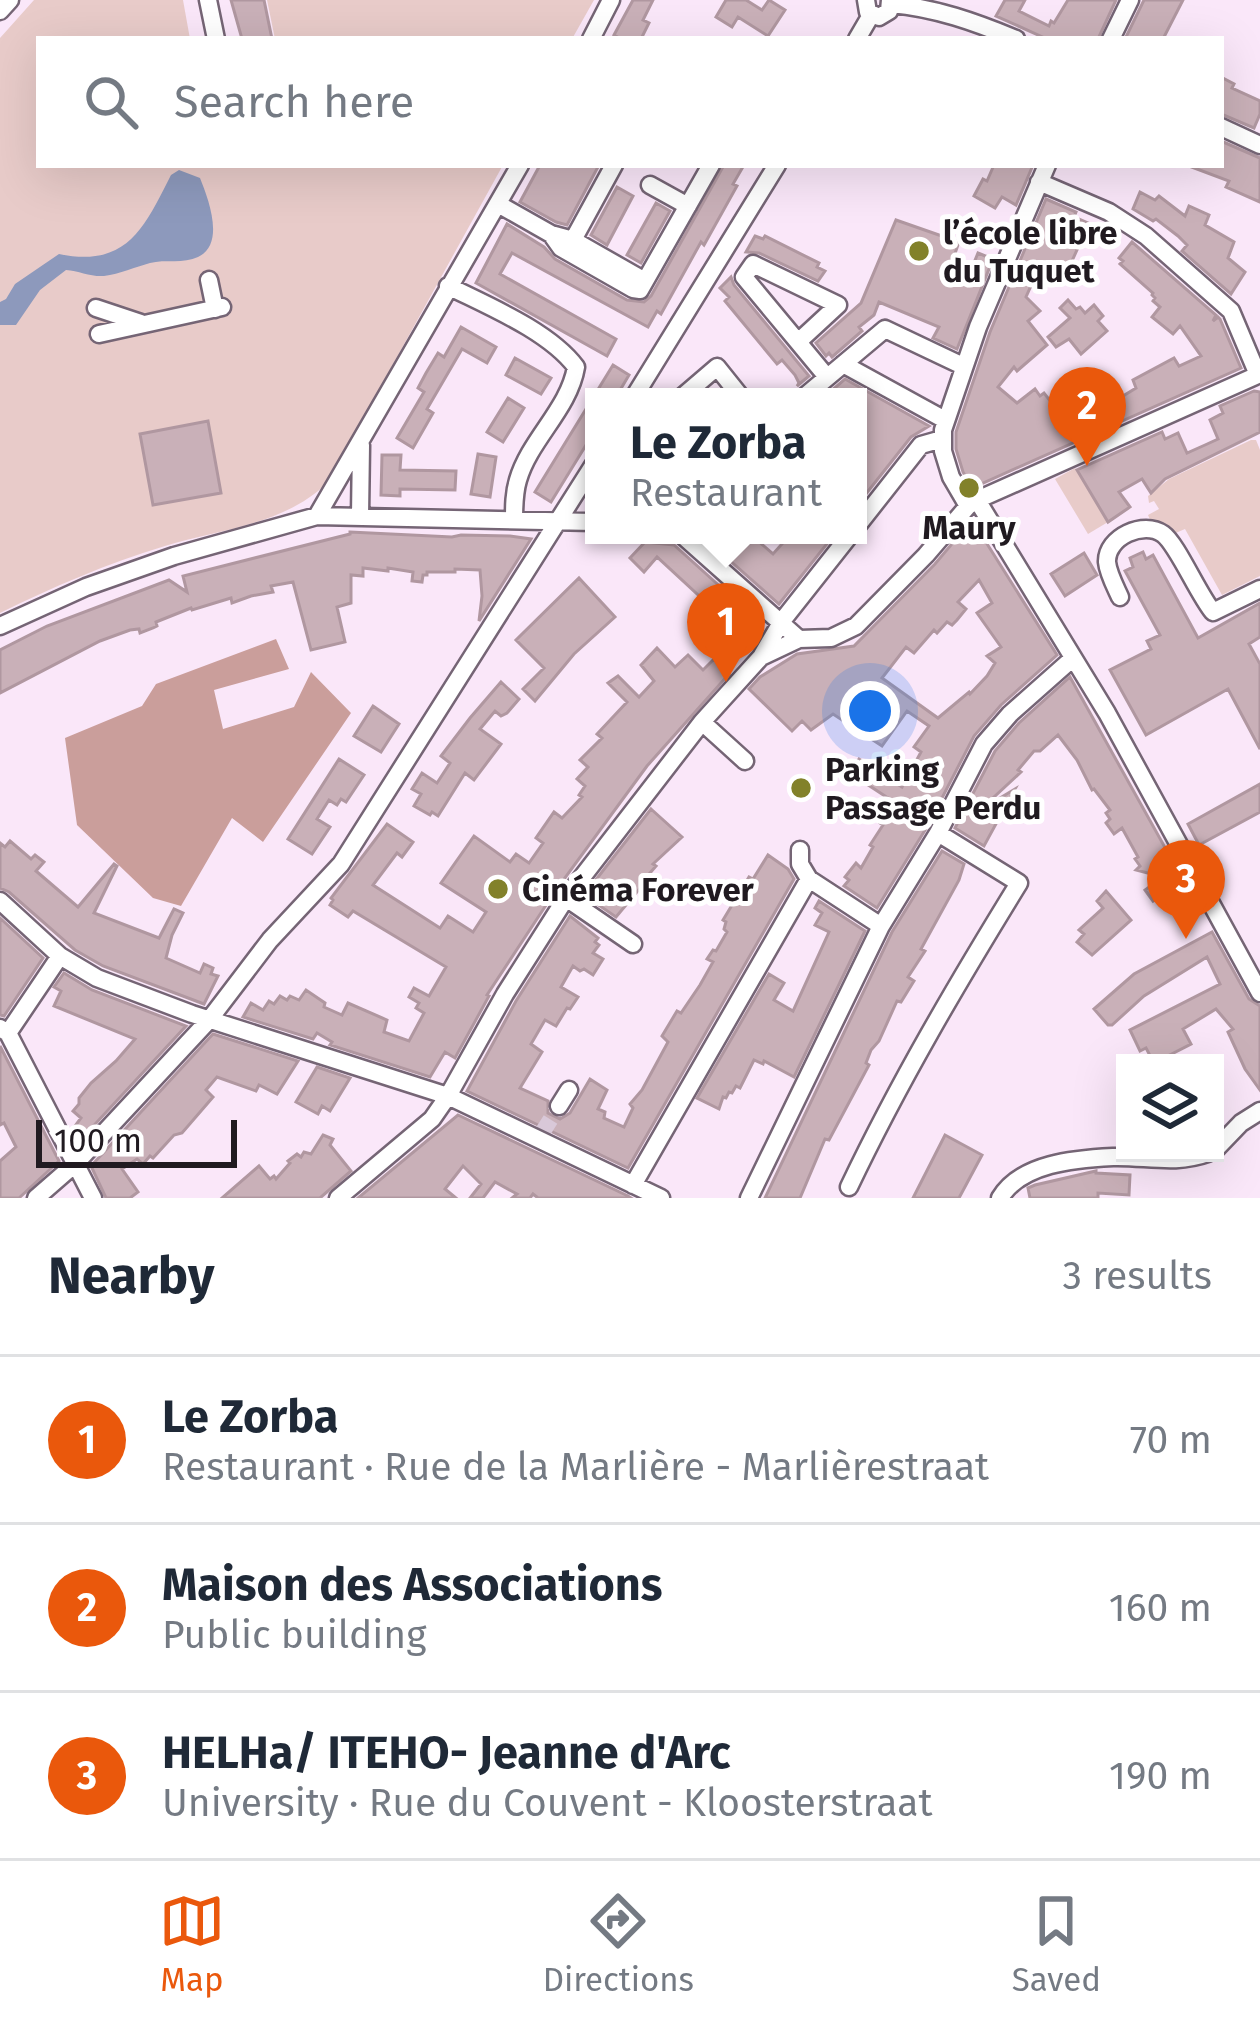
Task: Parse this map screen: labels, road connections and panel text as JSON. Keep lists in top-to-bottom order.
{
  "places": [
    "l’école libre du Tuquet",
    "Maury",
    "Parking Passage Perdu",
    "Cinéma Forever"
  ],
  "scale_bar": "100 m",
  "page": {
    "search": "Search here",
    "pins": ["2", "1", "3"],
    "popup": ["Le Zorba", "Restaurant"],
    "scale": "100 m",
    "heading": ["Nearby", "3 results"],
    "list": [
      {
        "mark": "1",
        "name": "Le Zorba",
        "note": "Restaurant · Rue de la Marlière - Marlièrestraat",
        "value": "70 m"
      },
      {
        "mark": "2",
        "name": "Maison des Associations",
        "note": "Public building",
        "value": "160 m"
      },
      {
        "mark": "3",
        "name": "HELHa/ ITEHO- Jeanne d'Arc",
        "note": "University · Rue du Couvent - Kloosterstraat",
        "value": "190 m"
      }
    ],
    "nav": ["Map", "Directions", "Saved"]
  }
}
